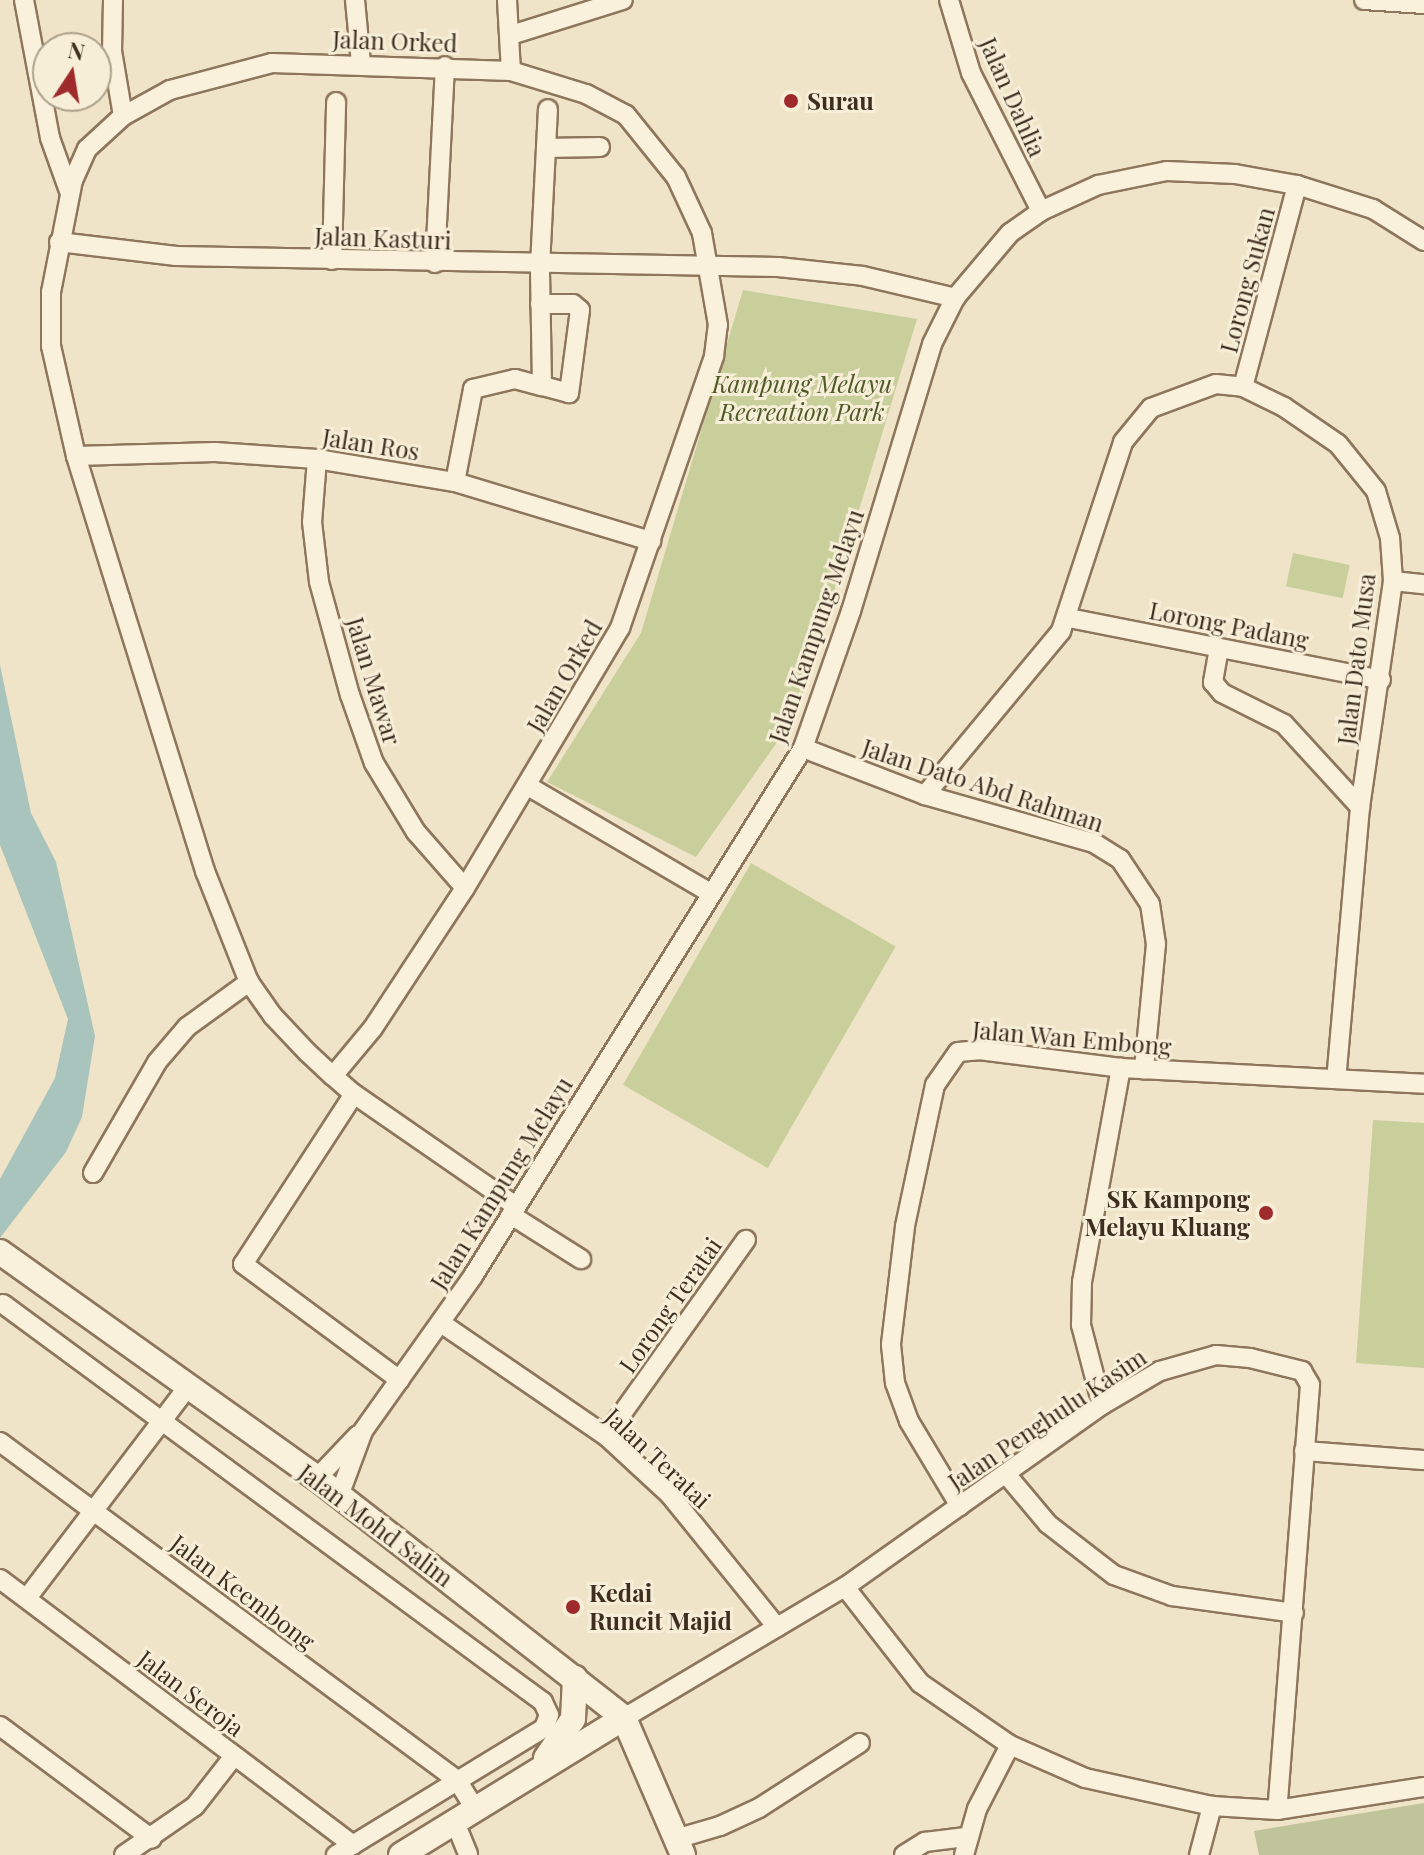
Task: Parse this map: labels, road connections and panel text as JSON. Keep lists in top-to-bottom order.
{
  "streets": {
    "street": [
      "Jalan Orked",
      "Jalan Dahlia",
      "Jalan Kasturi",
      "Lorong Sukan",
      "Jalan Ros",
      "Lorong Padang",
      "Jalan Kampung Melayu",
      "Jalan Dato Musa",
      "Jalan Mawar",
      "Jalan Dato Abd Rahman",
      "Jalan Wan Embong",
      "Lorong Teratai",
      "Jalan Penghulu Kasim",
      "Jalan Teratai",
      "Jalan Mohd Salim",
      "Jalan Keembong",
      "Jalan Seroja"
    ]
  },
  "crossings": [
    ["Jalan Orked", "Jalan Kasturi"],
    ["Jalan Orked", "Jalan Ros"],
    ["Jalan Orked", "Jalan Kampung Melayu"],
    ["Jalan Orked", "Jalan Mawar"],
    ["Jalan Dahlia", "Jalan Kampung Melayu"],
    ["Jalan Kasturi", "Jalan Kampung Melayu"],
    ["Lorong Sukan", "Jalan Kampung Melayu"],
    ["Lorong Sukan", "Jalan Dato Musa"],
    ["Jalan Ros", "Jalan Mawar"],
    ["Lorong Padang", "Jalan Dato Musa"],
    ["Jalan Kampung Melayu", "Jalan Dato Abd Rahman"],
    ["Jalan Kampung Melayu", "Jalan Teratai"],
    ["Jalan Kampung Melayu", "Jalan Mohd Salim"],
    ["Jalan Dato Musa", "Jalan Dato Abd Rahman"],
    ["Jalan Dato Musa", "Jalan Wan Embong"],
    ["Jalan Dato Abd Rahman", "Jalan Wan Embong"],
    ["Jalan Wan Embong", "Jalan Penghulu Kasim"],
    ["Lorong Teratai", "Jalan Teratai"],
    ["Jalan Penghulu Kasim", "Jalan Teratai"],
    ["Jalan Penghulu Kasim", "Jalan Mohd Salim"],
    ["Jalan Mohd Salim", "Jalan Keembong"]
  ],
  "parks": ["Kampung Melayu Recreation Park"],
  "places": ["Surau", "SK Kampong Melayu Kluang", "Kedai Runcit Majid"],
  "north": "top"
}
